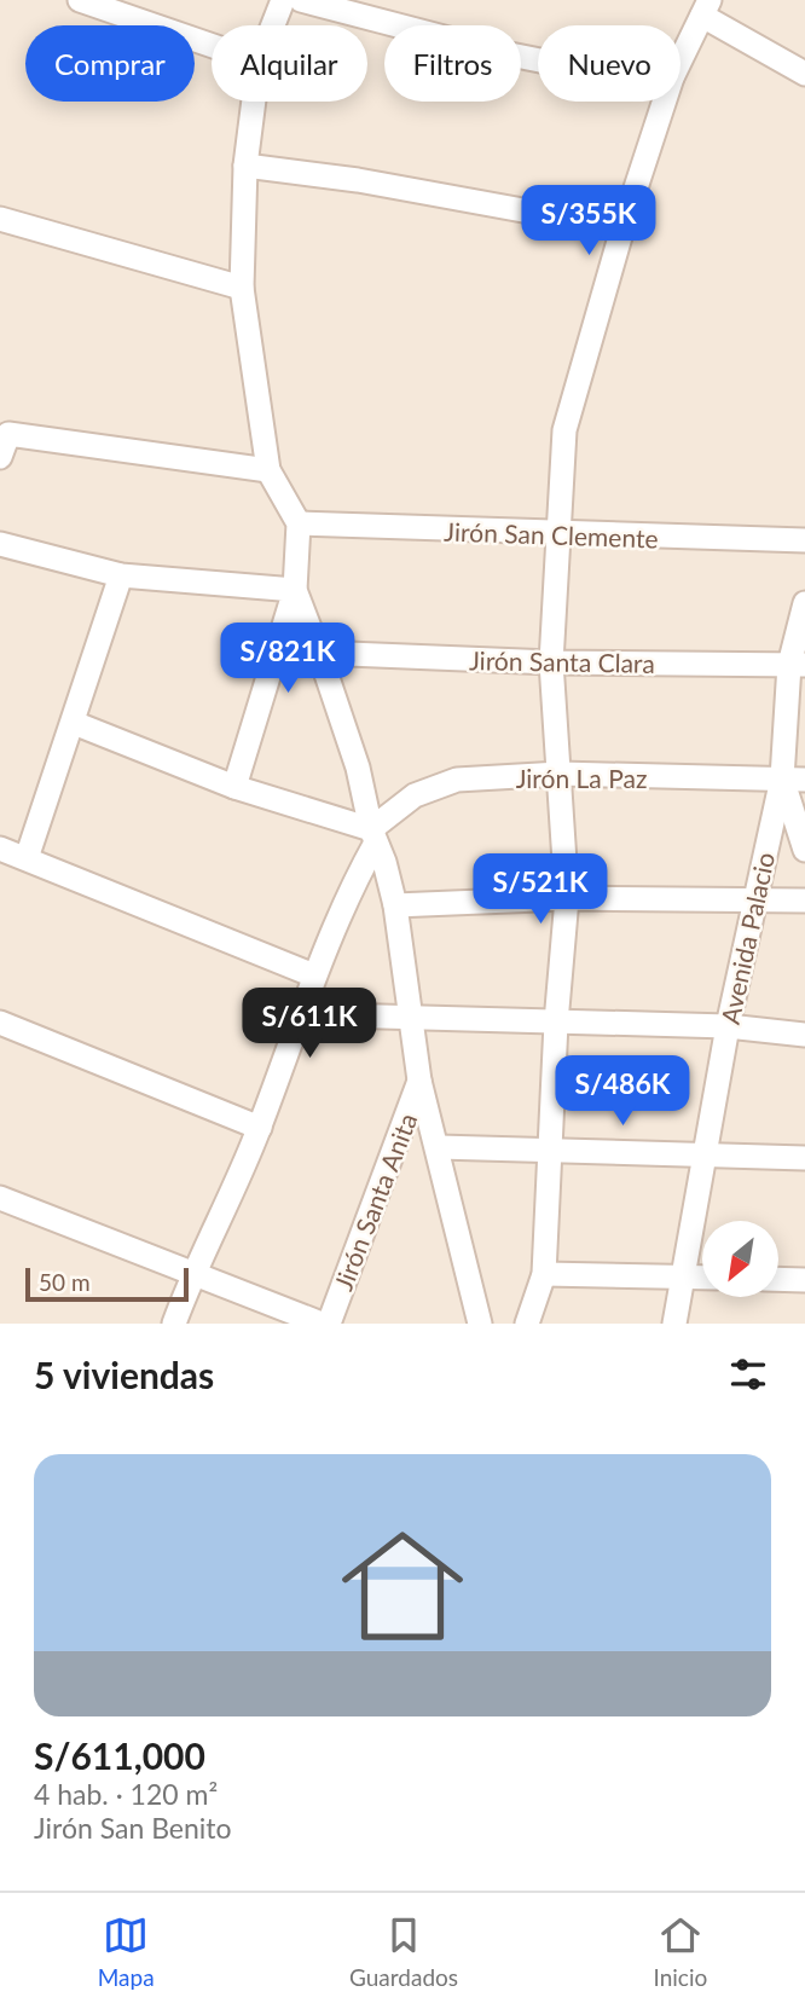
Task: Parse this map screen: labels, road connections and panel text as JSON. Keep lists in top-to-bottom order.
{
  "streets": {
    "street": [
      "Jirón San Clemente",
      "Jirón Santa Clara",
      "Jirón La Paz",
      "Avenida Palacio",
      "Jirón Santa Anita"
    ]
  },
  "crossings": [
    ["Jirón Santa Clara", "Avenida Palacio"],
    ["Jirón La Paz", "Avenida Palacio"]
  ],
  "scale_bar": "50 m",
  "north": "bottom left",
  "page": {
    "chip": [
      "Comprar",
      "Alquilar",
      "Filtros",
      "Nuevo"
    ],
    "price": [
      "S/355K",
      "S/821K",
      "S/521K",
      "S/611K",
      "S/486K"
    ],
    "scale": "50 m",
    "heading": "5 viviendas",
    "list": [
      {
        "name": "S/611,000",
        "note": "4 hab. · 120 m² · Jirón San Benito"
      }
    ],
    "tabs": ["Mapa", "Guardados", "Inicio"]
  }
}
